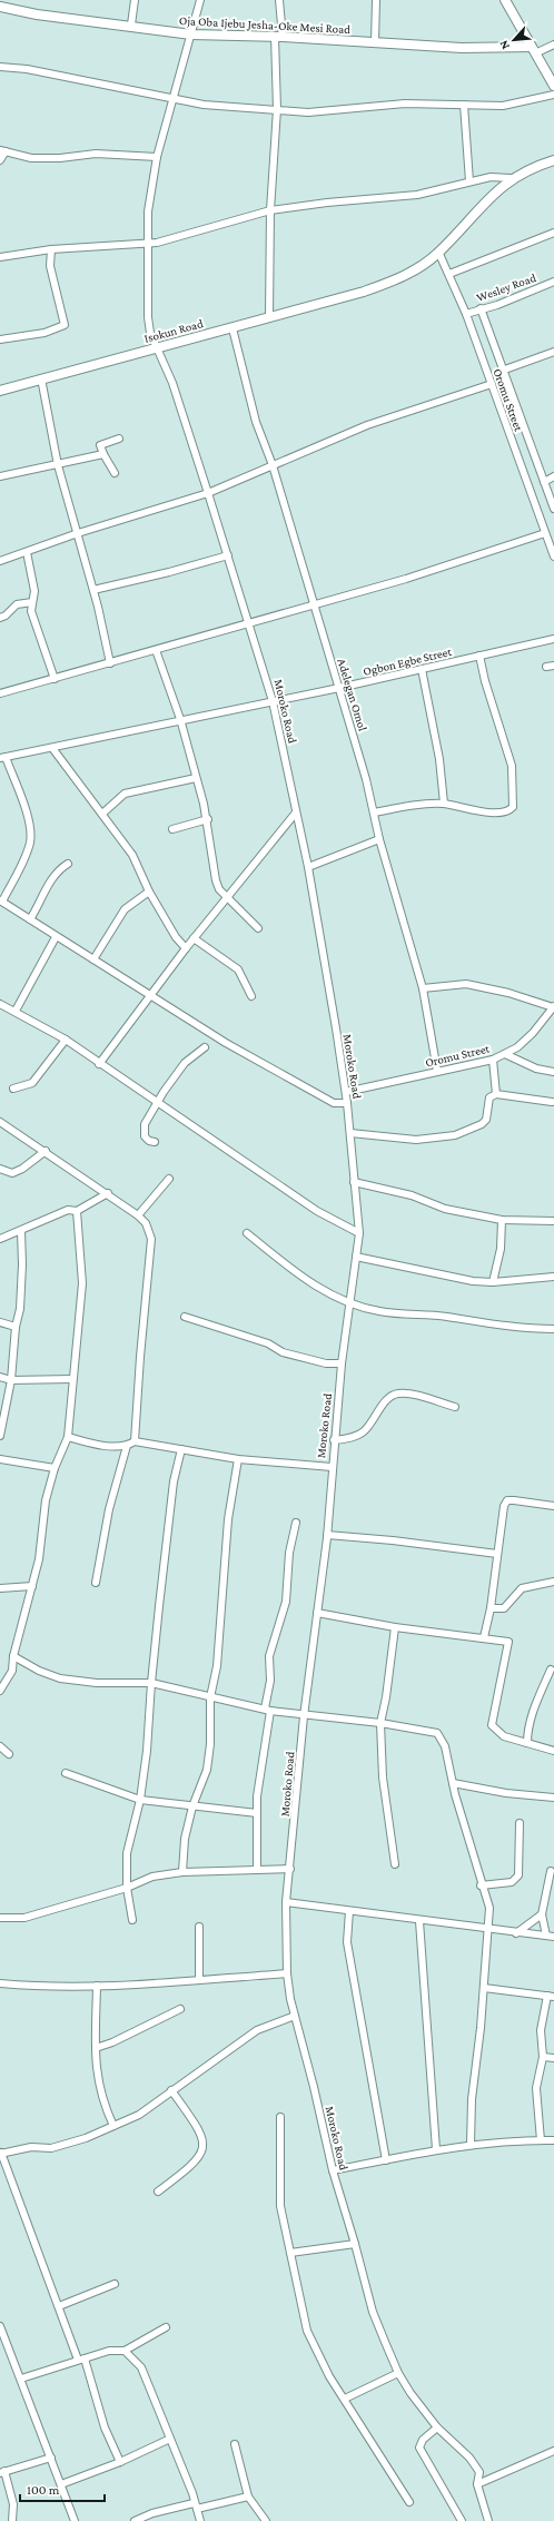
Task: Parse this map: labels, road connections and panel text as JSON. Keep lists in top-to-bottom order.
{
  "streets": {
    "main road": ["Oja Oba Ijebu Jesha-Oke Mesi Road", "Isokun Road"],
    "street": [
      "Wesley Road",
      "Oromu Street",
      "Ogbon Egbe Street",
      "Adelegan Omol",
      "Moroko Road"
    ]
  },
  "crossings": [
    ["Oja Oba Ijebu Jesha-Oke Mesi Road", "Moroko Road"],
    ["Wesley Road", "Oromu Street"],
    ["Isokun Road", "Oromu Street"],
    ["Isokun Road", "Adelegan Omol"],
    ["Isokun Road", "Moroko Road"],
    ["Oromu Street", "Adelegan Omol"],
    ["Oromu Street", "Moroko Road"],
    ["Ogbon Egbe Street", "Adelegan Omol"],
    ["Ogbon Egbe Street", "Moroko Road"]
  ],
  "scale_bar": "100 m",
  "north": "bottom left"
}
